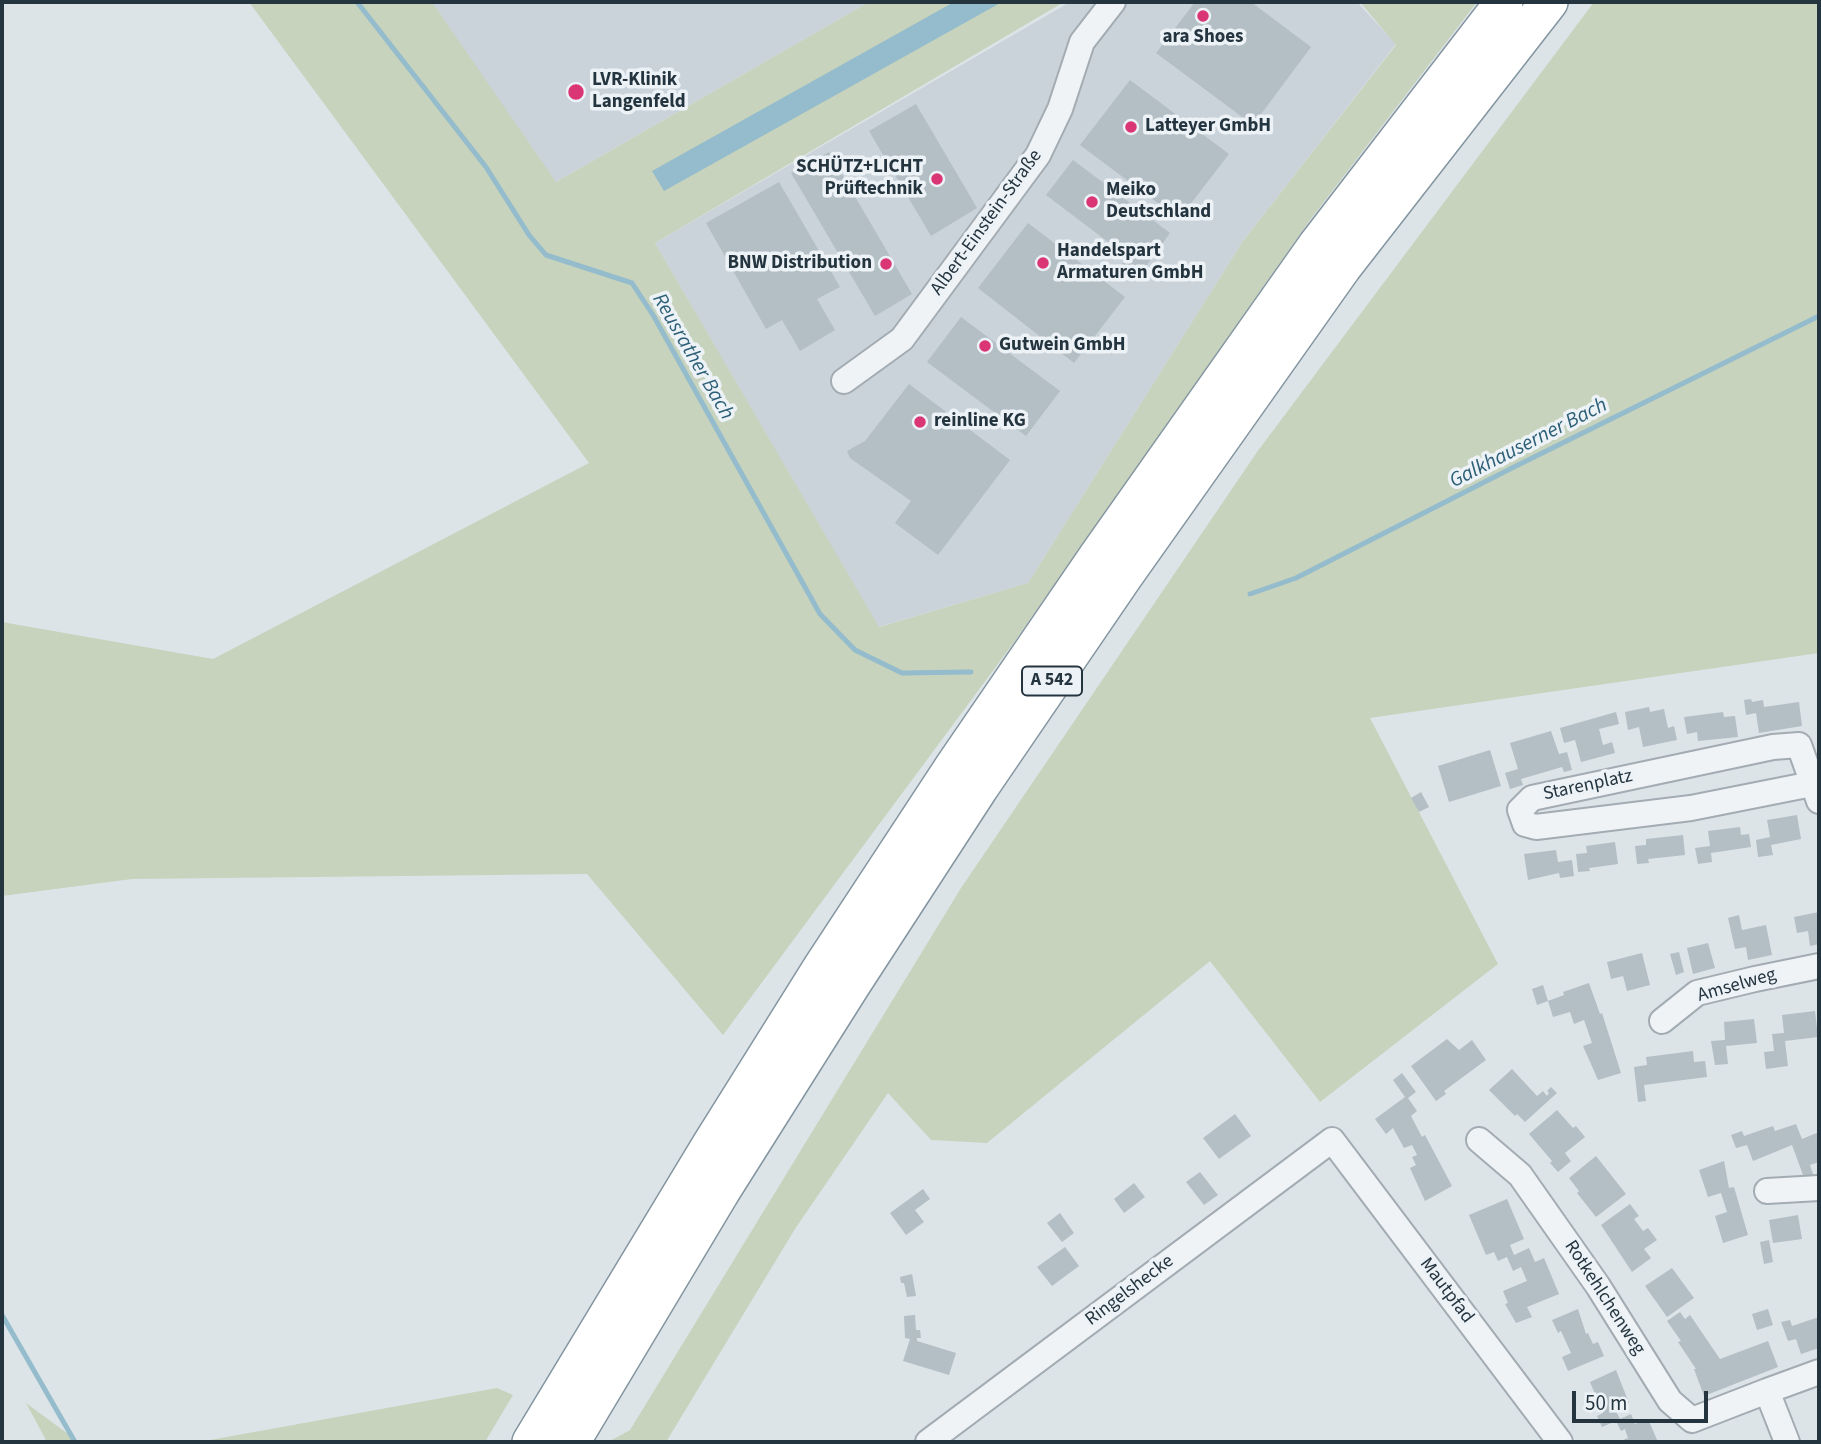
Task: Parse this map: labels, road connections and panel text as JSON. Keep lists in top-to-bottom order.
{
  "streets": {
    "highway": ["A 542"],
    "street": [
      "Albert-Einstein-Straße",
      "Starenplatz",
      "Amselweg",
      "Ringelshecke",
      "Mautpfad",
      "Rotkehlchenweg"
    ]
  },
  "crossings": [
    ["Ringelshecke", "Mautpfad"]
  ],
  "water": ["Reusrather Bach", "Galkhauserner Bach"],
  "places": [
    "ara Shoes",
    "LVR-Klinik Langenfeld",
    "Latteyer GmbH",
    "SCHÜTZ+LICHT Prüftechnik",
    "Meiko Deutschland",
    "Handelspart Armaturen GmbH",
    "BNW Distribution",
    "Gutwein GmbH",
    "reinline KG"
  ],
  "scale_bar": "50 m"
}
